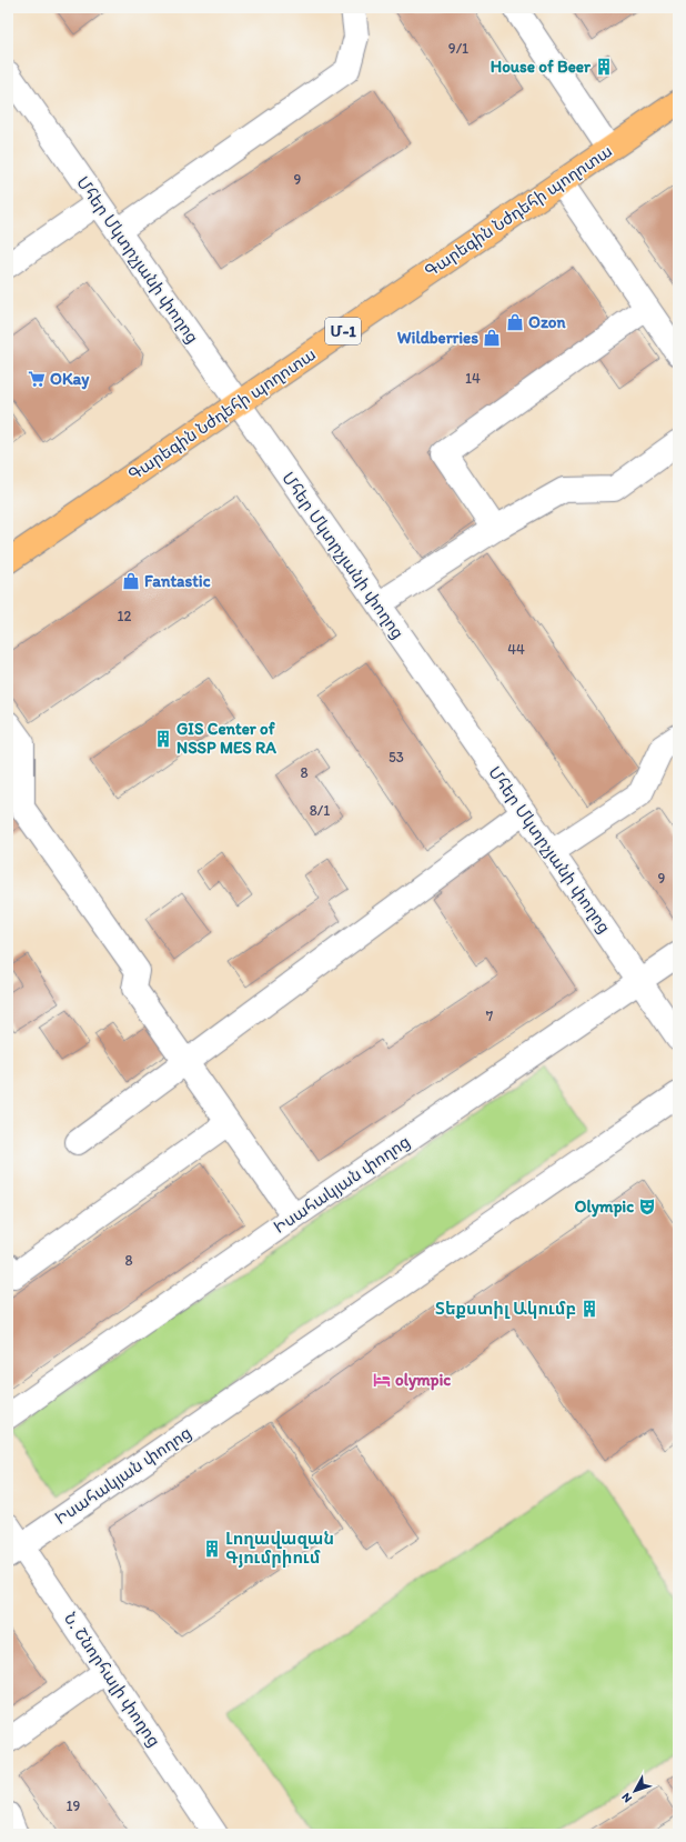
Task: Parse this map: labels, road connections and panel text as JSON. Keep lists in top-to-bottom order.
{
  "streets": {
    "highway": ["Գարեգին Նժդեհի պողոտա", "Մ-1"],
    "street": ["Մհեր Մկտրչյանի փողոց", "Իսահակյան փողոց", "Ն. Շնորհալի փողոց"]
  },
  "crossings": [
    ["Գարեգին Նժդեհի պողոտա", "Մհեր Մկտրչյանի փողոց"],
    ["Մհեր Մկտրչյանի փողոց", "Իսահակյան փողոց"],
    ["Իսահակյան փողոց", "Ն. Շնորհալի փողոց"]
  ],
  "places": {
    "building": [
      "House of Beer",
      "GIS Center of NSSP MES RA",
      "Տեքստիլ Ակումբ",
      "Լողավազան Գյումրիում"
    ],
    "shop": ["Ozon", "Wildberries", "Fantastic"],
    "supermarket": ["OKay"],
    "theatre": ["Olympic"],
    "hotel": ["olympic"]
  },
  "house_numbers": [
    "9/1",
    "9",
    "14",
    "12",
    "44",
    "53",
    "8",
    "8/1",
    "9",
    "7",
    "8",
    "19"
  ],
  "north": "bottom left"
}
